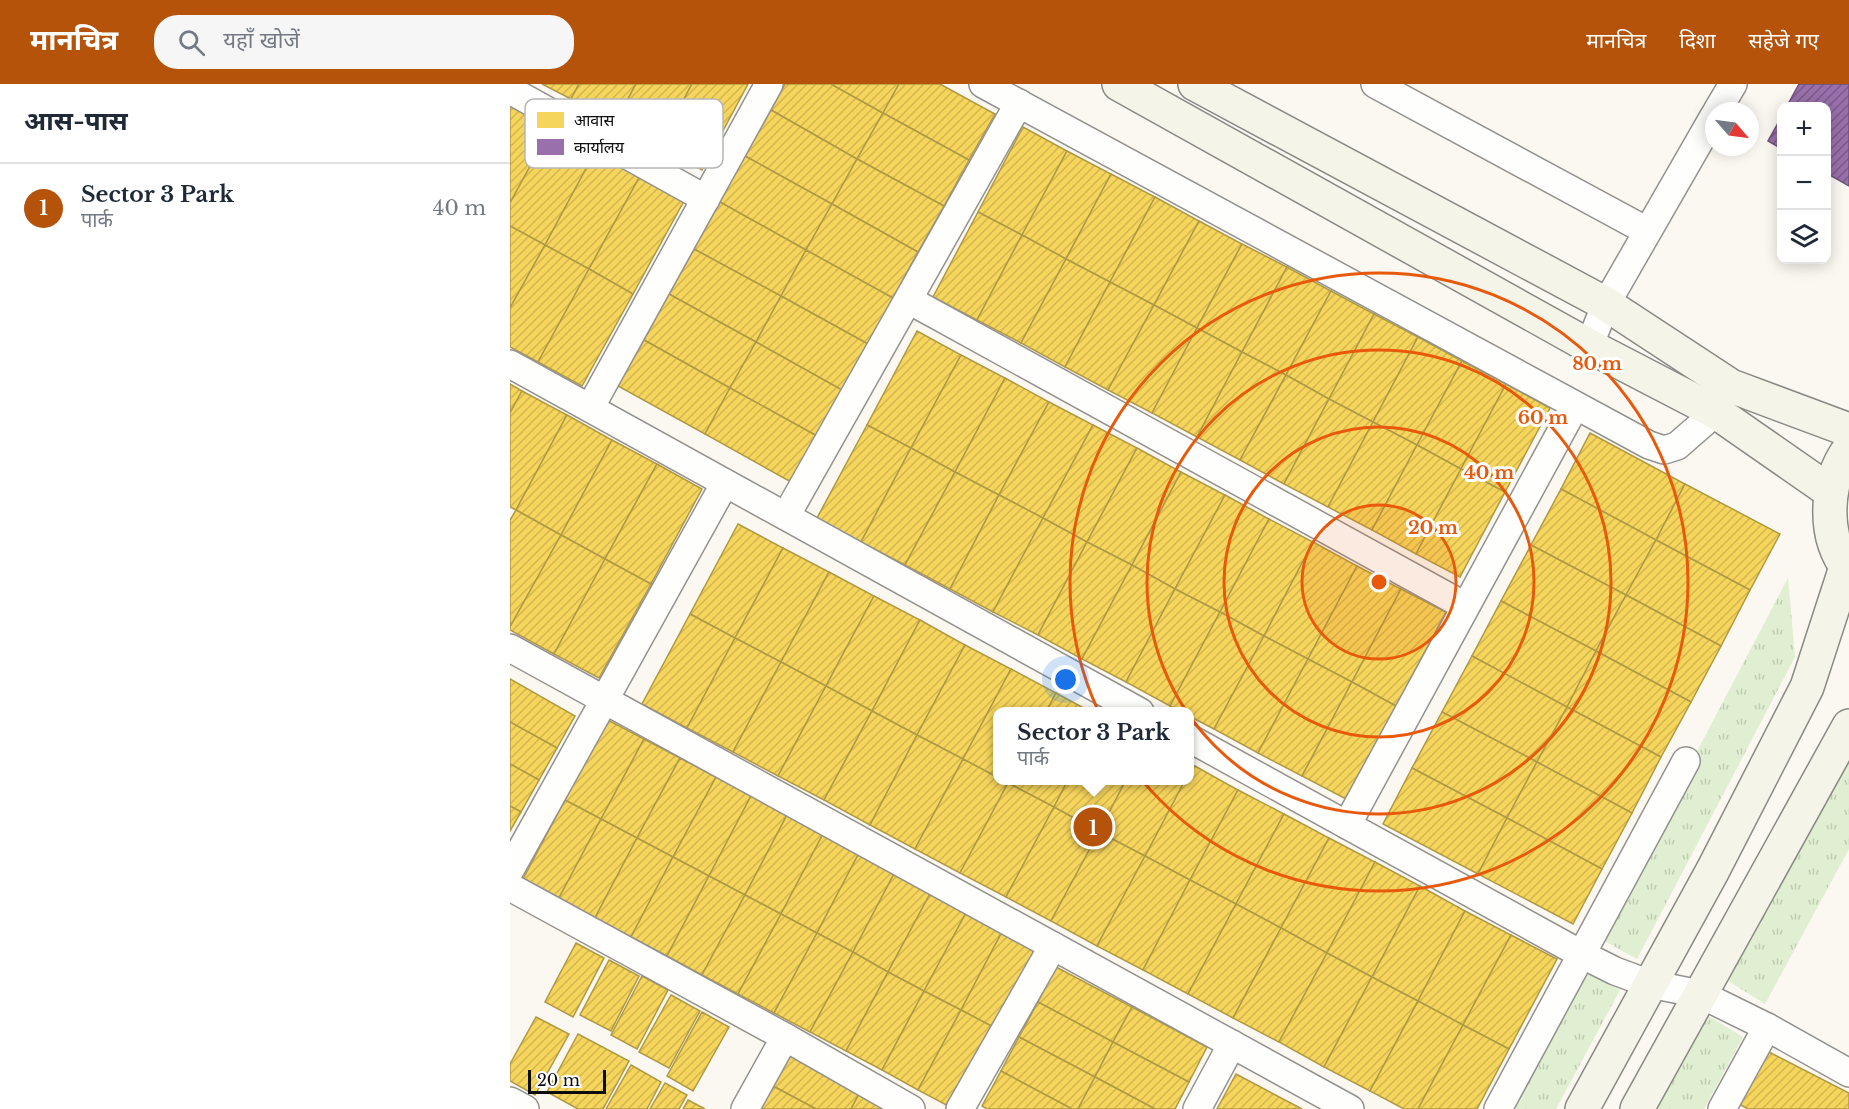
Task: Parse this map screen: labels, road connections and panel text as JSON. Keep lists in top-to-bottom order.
{
  "legend": ["आवास", "कार्यालय"],
  "scale_bar": "20 m",
  "north": "bottom right",
  "page": {
    "header": "मानचित्र",
    "search": "यहाँ खोजें",
    "nav": ["मानचित्र", "दिशा", "सहेजे गए"],
    "heading": "आस-पास",
    "map_buttons": ["+", "−"],
    "list": [
      {
        "mark": "1",
        "name": "Sector 3 Park",
        "note": "पार्क",
        "value": "40 m"
      }
    ],
    "popup": ["Sector 3 Park", "पार्क"],
    "pins": "1",
    "scale": "20 m"
  },
  "rings": [
    "80 m",
    "60 m",
    "40 m",
    "20 m"
  ]
}
